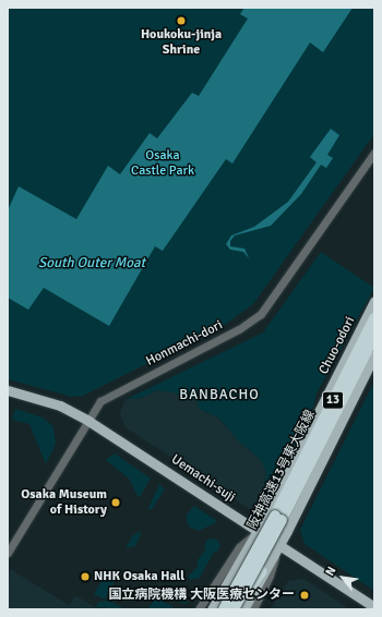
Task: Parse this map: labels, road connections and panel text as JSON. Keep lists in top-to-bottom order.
{
  "streets": {
    "highway": ["13", "阪神高速13号東大阪線"],
    "main road": ["Chuo-odori", "Uemachi-suji"],
    "street": ["Honmachi-dori"]
  },
  "crossings": [
    ["Honmachi-dori", "Uemachi-suji"],
    ["Chuo-odori", "Uemachi-suji"]
  ],
  "districts": ["BANBACHO"],
  "water": ["South Outer Moat"],
  "parks": ["Osaka Castle Park"],
  "places": [
    "Houkoku-jinja Shrine",
    "Osaka Museum of History",
    "NHK Osaka Hall",
    "国立病院機構 大阪医療センター"
  ],
  "north": "top left"
}
